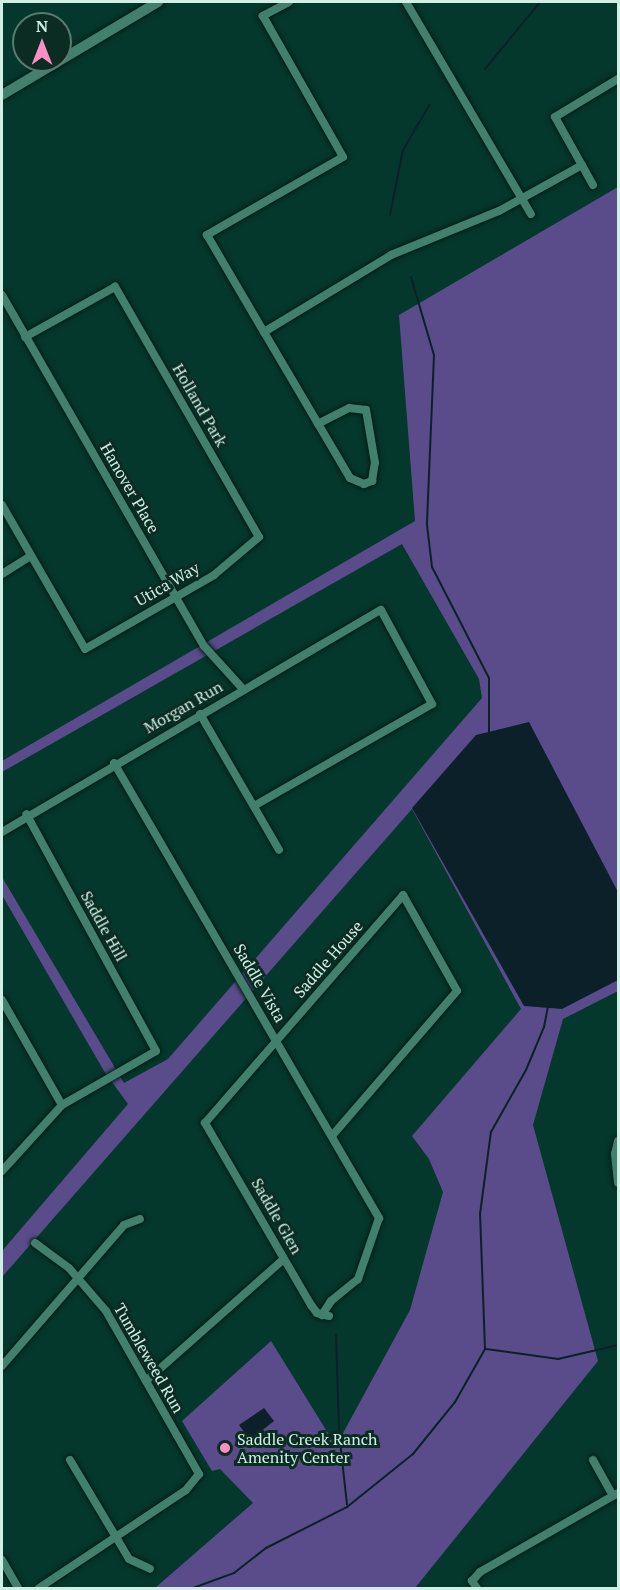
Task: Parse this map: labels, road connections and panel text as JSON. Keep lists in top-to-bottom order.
{
  "streets": {
    "street": [
      "Holland Park",
      "Hanover Place",
      "Utica Way",
      "Morgan Run",
      "Saddle Hill",
      "Saddle House",
      "Saddle Vista",
      "Saddle Glen",
      "Tumbleweed Run"
    ]
  },
  "crossings": [
    ["Holland Park", "Hanover Place"],
    ["Holland Park", "Utica Way"],
    ["Hanover Place", "Utica Way"],
    ["Hanover Place", "Morgan Run"],
    ["Morgan Run", "Saddle Hill"],
    ["Morgan Run", "Saddle Vista"],
    ["Saddle House", "Saddle Vista"],
    ["Saddle House", "Saddle Glen"],
    ["Saddle Vista", "Saddle Glen"]
  ],
  "places": ["Saddle Creek Ranch Amenity Center"],
  "north": "top"
}
